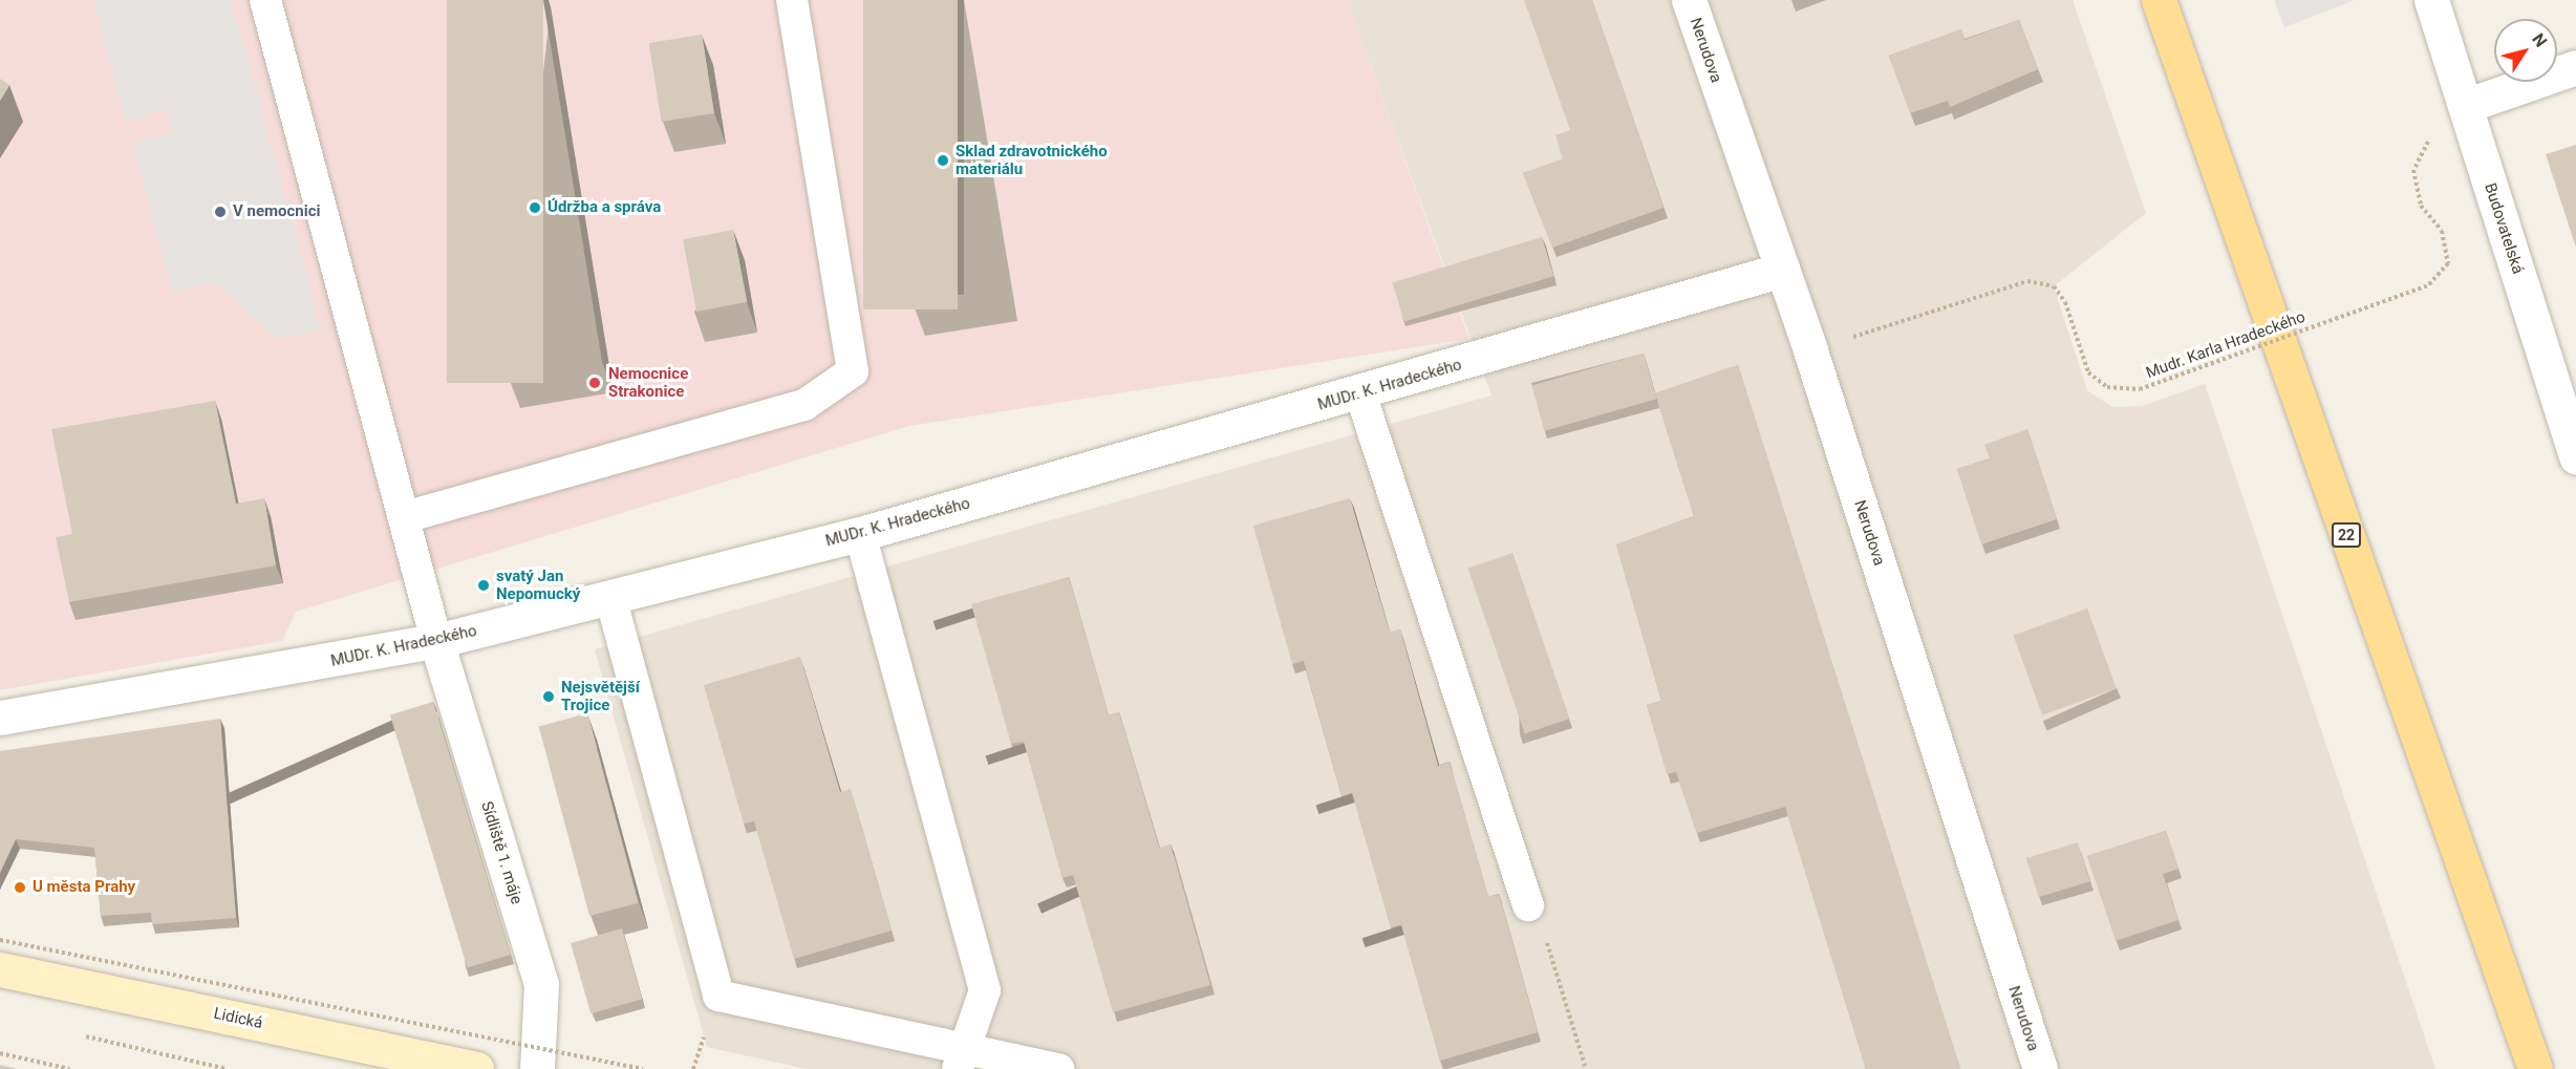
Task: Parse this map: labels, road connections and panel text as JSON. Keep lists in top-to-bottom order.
{
  "streets": {
    "main road": ["22"],
    "street": [
      "Nerudova",
      "Budovatelská",
      "MUDr. K. Hradeckého",
      "Sídliště 1. máje",
      "Lidická"
    ],
    "path": ["Mudr. Karla Hradeckého"]
  },
  "crossings": [
    ["Nerudova", "Mudr. Karla Hradeckého"],
    ["Nerudova", "MUDr. K. Hradeckého"],
    ["Budovatelská", "Mudr. Karla Hradeckého"],
    ["MUDr. K. Hradeckého", "Sídliště 1. máje"]
  ],
  "places": [
    "Sklad zdravotnického materiálu",
    "Údržba a správa",
    "V nemocnici",
    "Nemocnice Strakonice",
    "svatý Jan Nepomucký",
    "Nejsvětější Trojice",
    "U města Prahy"
  ],
  "north": "top right"
}
